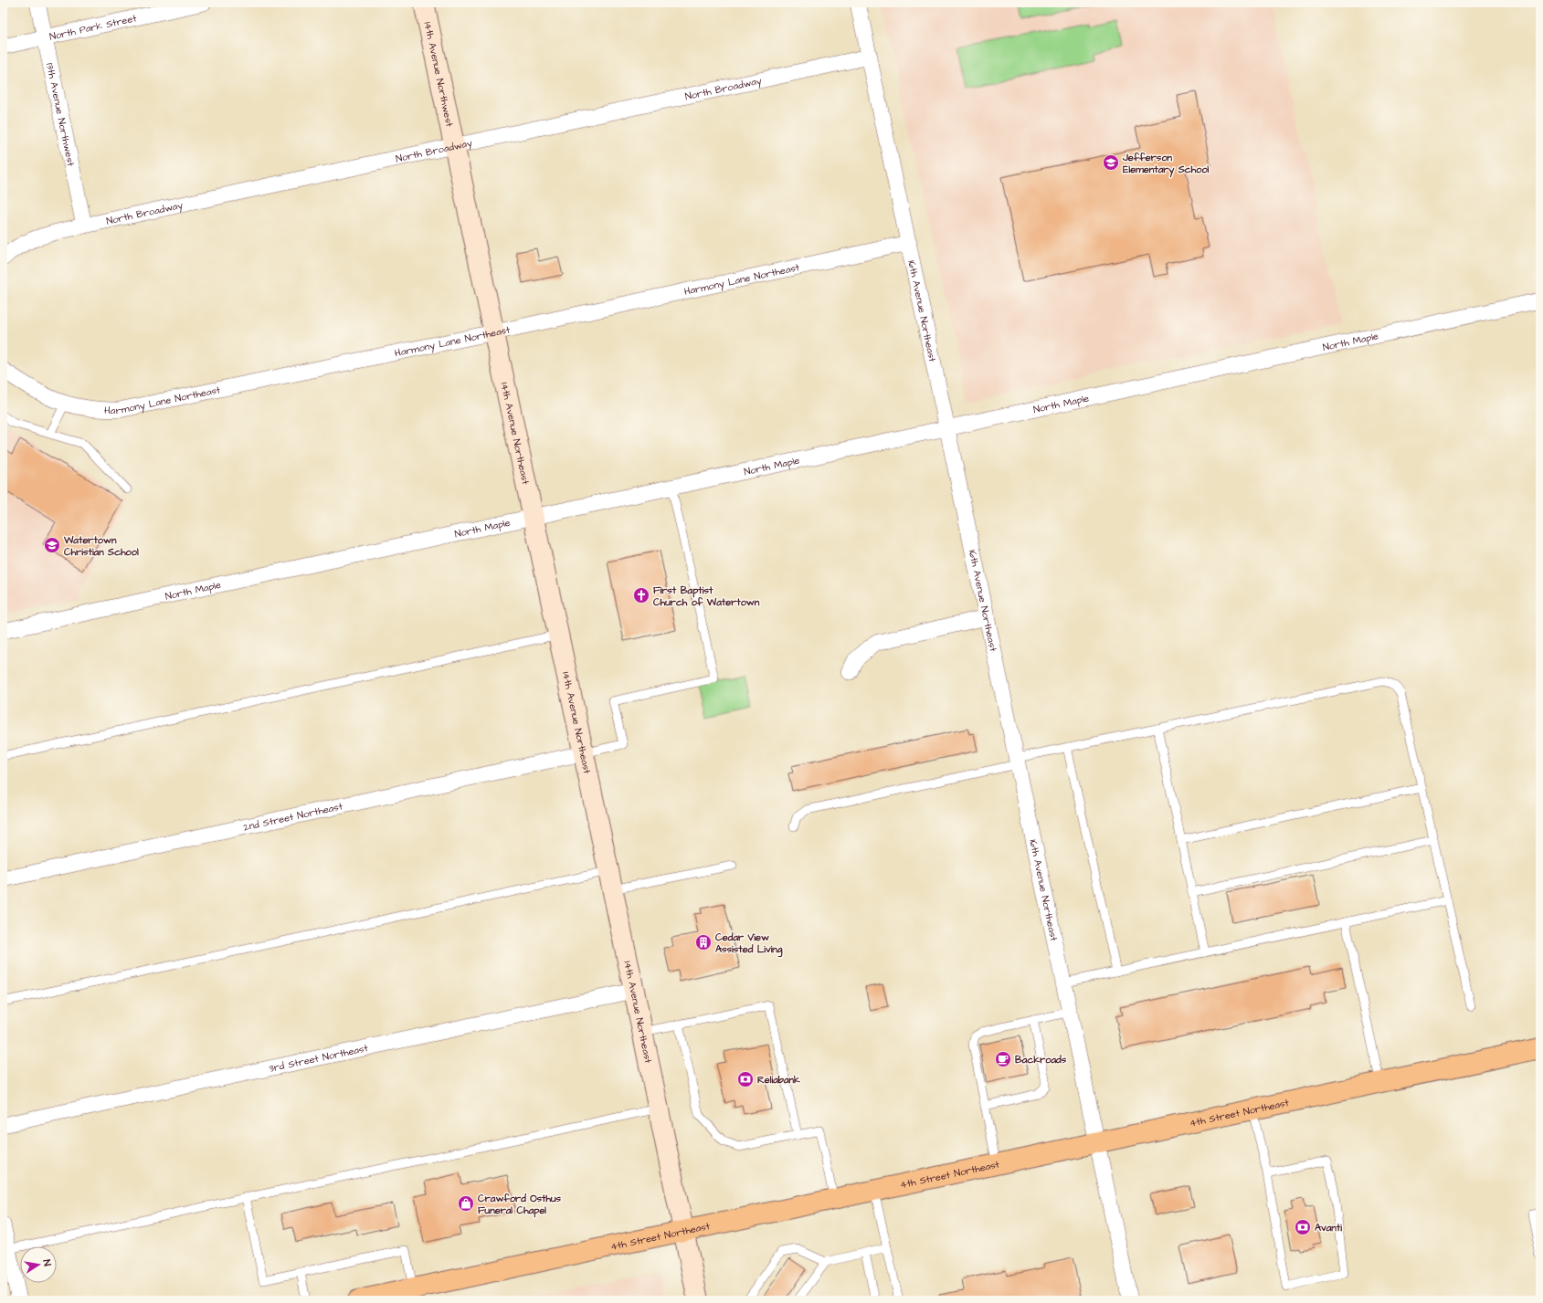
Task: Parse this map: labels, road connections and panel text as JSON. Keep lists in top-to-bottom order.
{
  "streets": {
    "main road": ["14th Avenue Northwest", "14th Avenue Northeast", "4th Street Northeast"],
    "street": [
      "North Park Street",
      "North Broadway",
      "13th Avenue Northwest",
      "Harmony Lane Northeast",
      "16th Avenue Northeast",
      "North Maple",
      "2nd Street Northeast",
      "3rd Street Northeast"
    ]
  },
  "crossings": [
    ["North Park Street", "13th Avenue Northwest"],
    ["14th Avenue Northwest", "North Broadway"],
    ["14th Avenue Northwest", "14th Avenue Northeast"],
    ["North Broadway", "13th Avenue Northwest"],
    ["North Broadway", "16th Avenue Northeast"],
    ["North Broadway", "14th Avenue Northeast"],
    ["Harmony Lane Northeast", "16th Avenue Northeast"],
    ["Harmony Lane Northeast", "14th Avenue Northeast"],
    ["16th Avenue Northeast", "North Maple"],
    ["16th Avenue Northeast", "4th Street Northeast"],
    ["North Maple", "14th Avenue Northeast"],
    ["14th Avenue Northeast", "2nd Street Northeast"],
    ["14th Avenue Northeast", "3rd Street Northeast"],
    ["14th Avenue Northeast", "4th Street Northeast"]
  ],
  "places": {
    "school or university": ["Jefferson Elementary School", "Watertown Christian School"],
    "church": ["First Baptist Church of Watertown"],
    "building": ["Cedar View Assisted Living"],
    "cafe": ["Backroads"],
    "bank": ["Reliabank", "Avanti"],
    "shop": ["Crawford Osthus Funeral Chapel"]
  },
  "north": "right"
}
